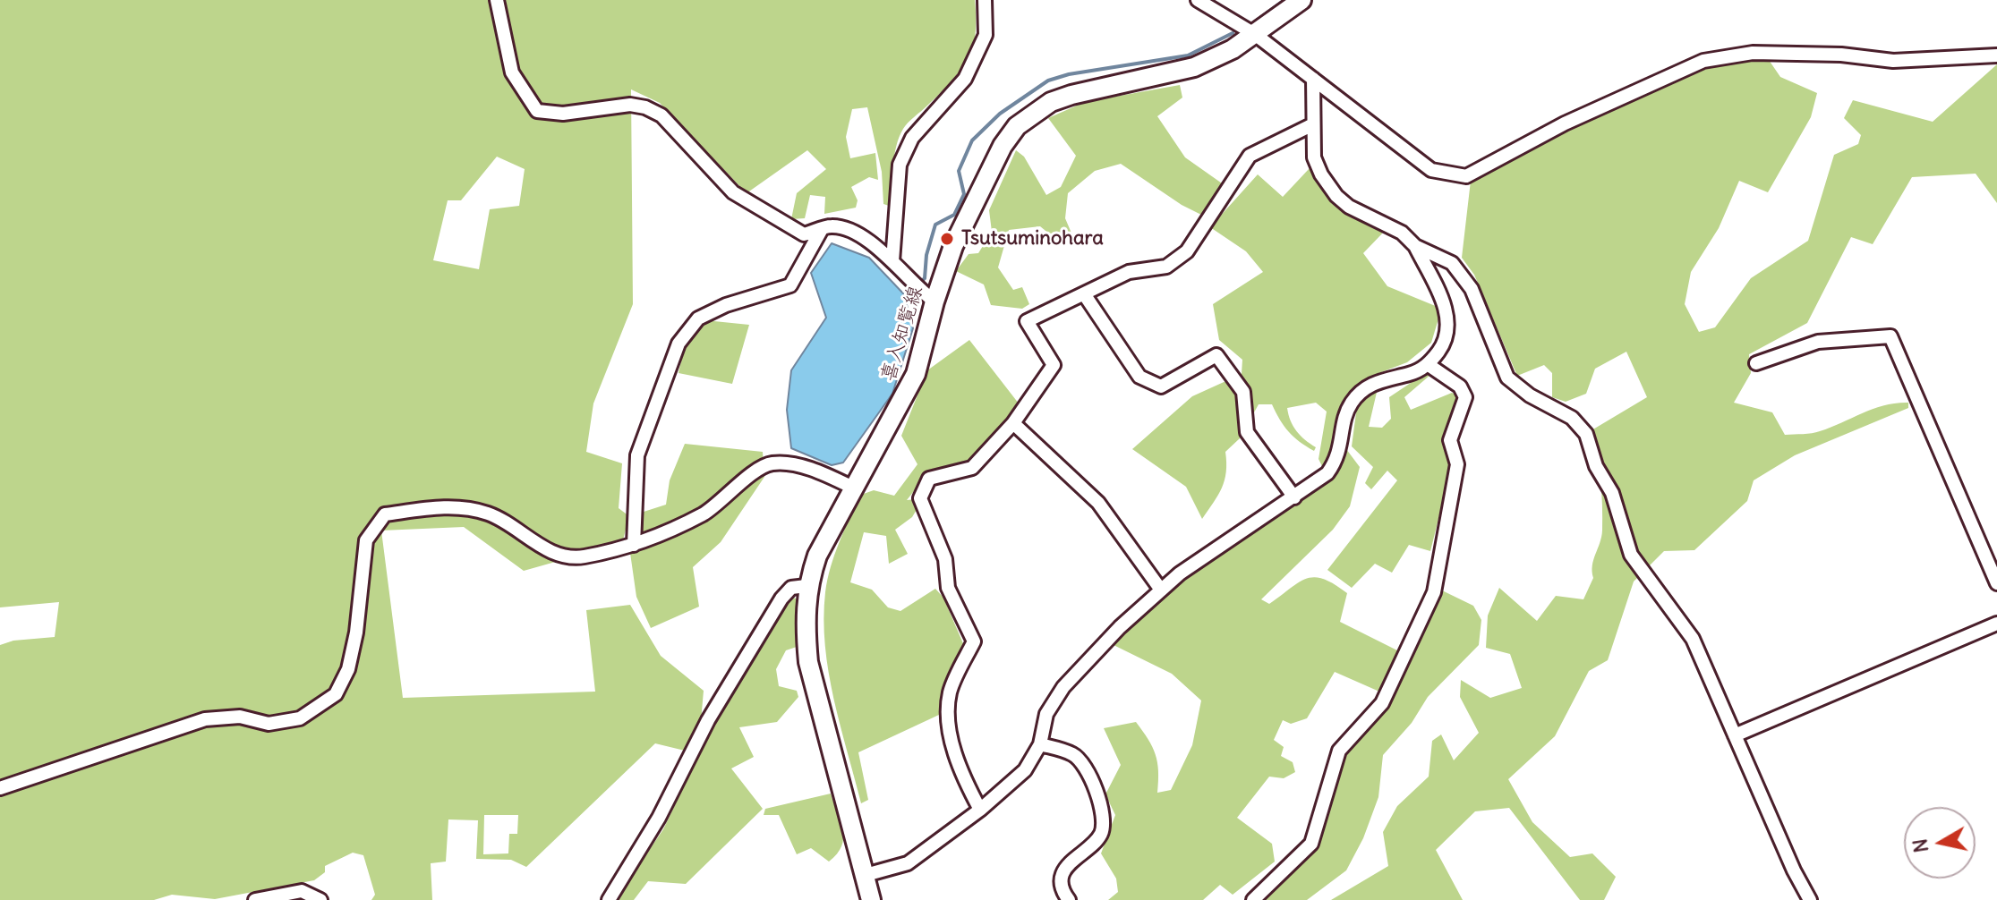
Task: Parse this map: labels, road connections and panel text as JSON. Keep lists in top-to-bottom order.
{
  "streets": {
    "main road": ["喜入知覧線"]
  },
  "places": ["Tsutsuminohara"],
  "north": "left"
}
